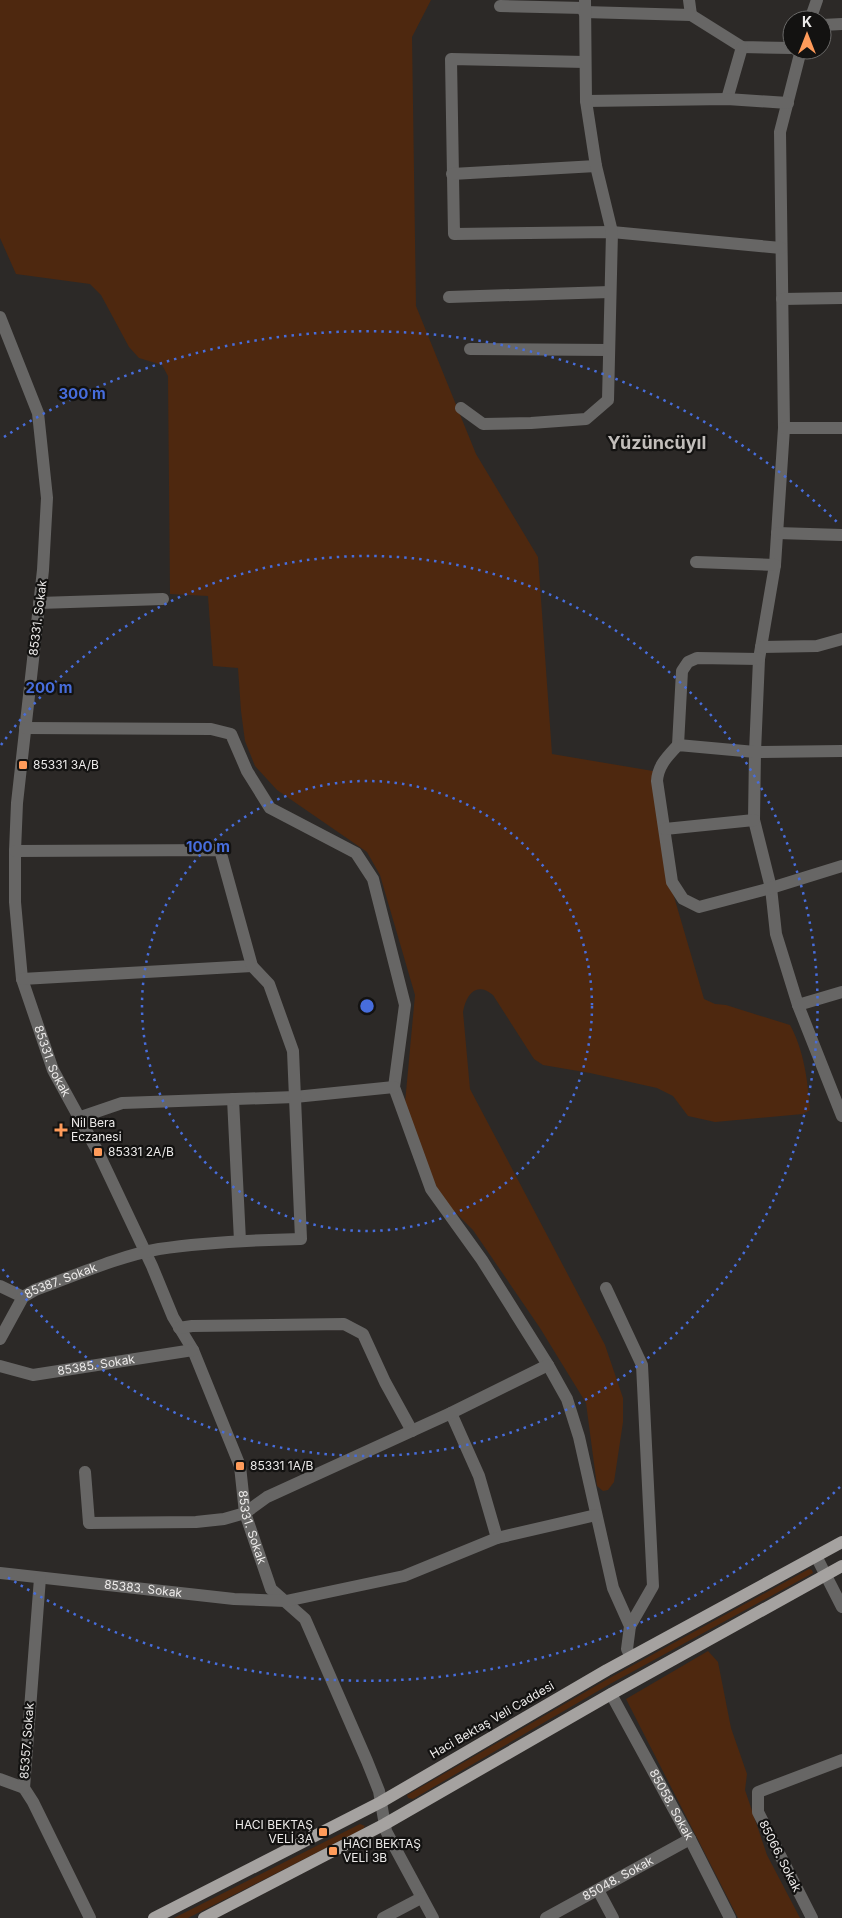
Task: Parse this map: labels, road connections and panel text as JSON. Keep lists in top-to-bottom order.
{
  "streets": {
    "main road": ["Haci Bektaş Veli Caddesi"],
    "street": [
      "85331. Sokak",
      "85387. Sokak",
      "85385. Sokak",
      "85383. Sokak",
      "85357. Sokak",
      "85058. Sokak",
      "85066. Sokak",
      "85048. Sokak"
    ]
  },
  "crossings": [
    ["85331. Sokak", "85387. Sokak"],
    ["85331. Sokak", "85385. Sokak"],
    ["85331. Sokak", "85383. Sokak"],
    ["85331. Sokak", "Haci Bektaş Veli Caddesi"],
    ["85383. Sokak", "85357. Sokak"],
    ["85058. Sokak", "85048. Sokak"]
  ],
  "districts": ["Yüzüncüyıl"],
  "places": {
    "transit": [
      "85331 3A/B",
      "85331 2A/B",
      "85331 1A/B",
      "HACI BEKTAŞ VELİ 3A",
      "HACI BEKTAŞ VELİ 3B"
    ],
    "health": ["Nil Bera Eczanesi"]
  },
  "north": "top",
  "rings": ["300 m", "200 m", "100 m"]
}
